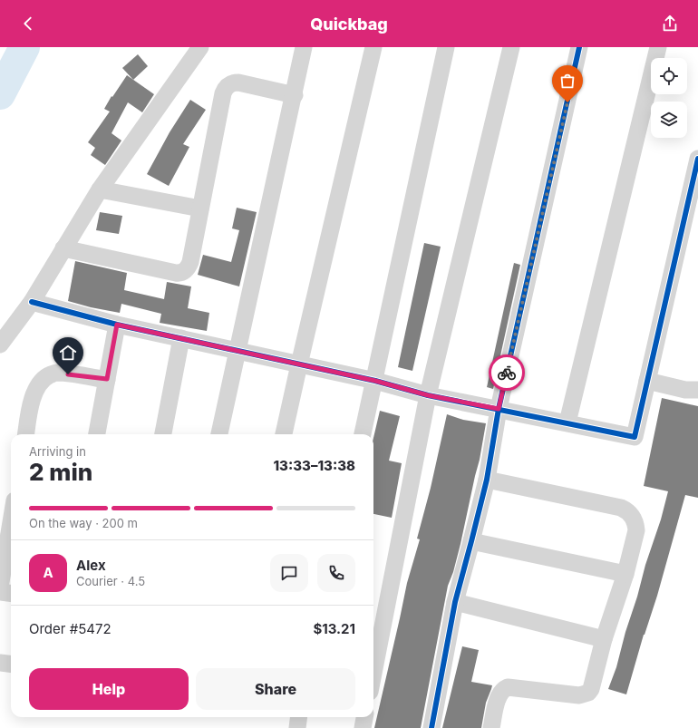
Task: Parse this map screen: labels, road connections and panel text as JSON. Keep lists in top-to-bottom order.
{
  "page": {
    "header": "Quickbag",
    "heading": ["2 min", "Arriving in", "13:33–13:38"],
    "panel": [
      "Alex",
      "Courier · 4.5",
      "Order #5472",
      "$13.21"
    ],
    "bar": "On the way · 200 m",
    "round": "A",
    "buttons": ["Help", "Share"]
  }
}
